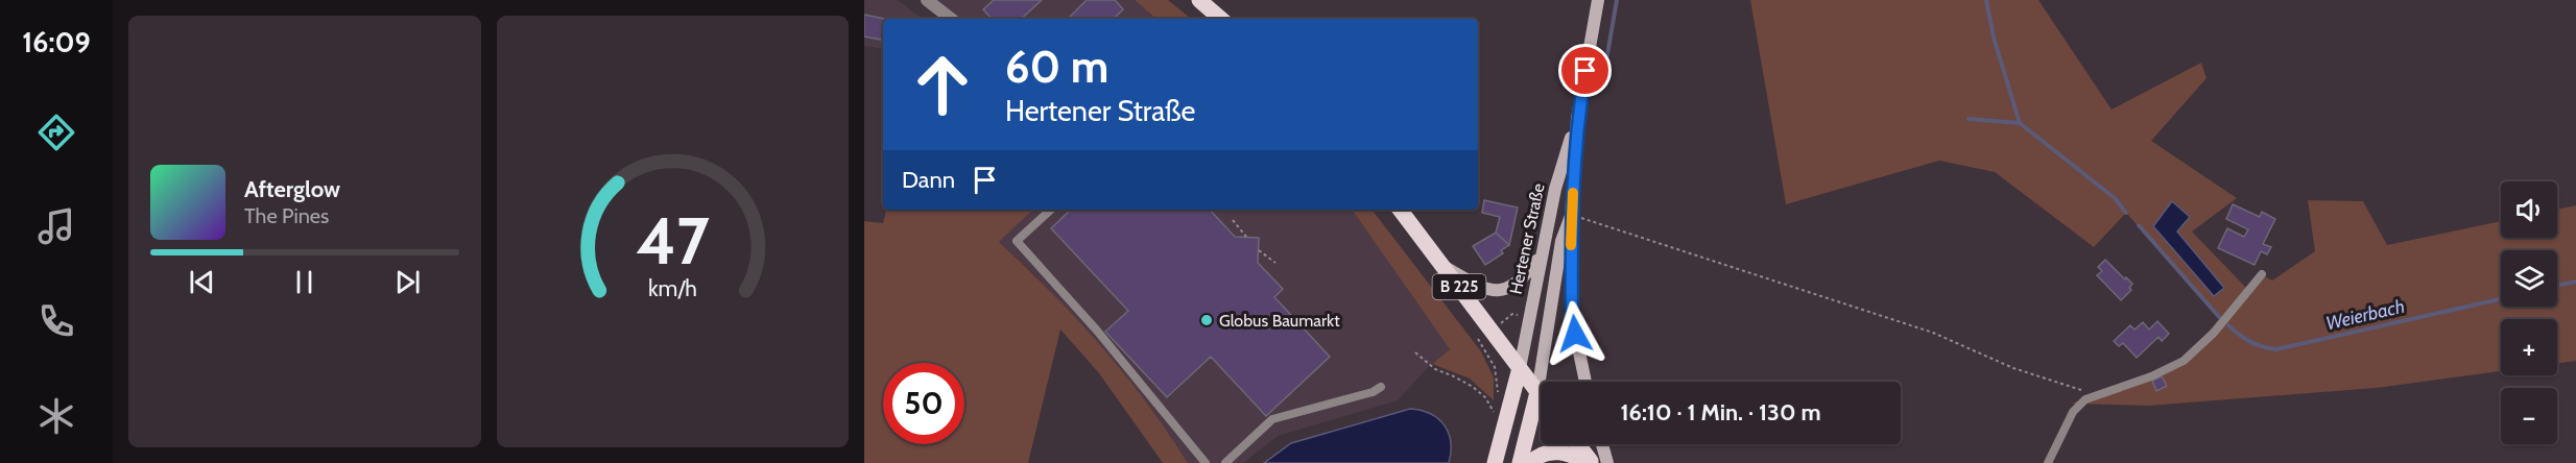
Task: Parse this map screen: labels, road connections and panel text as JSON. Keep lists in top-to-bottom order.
{
  "streets": {
    "main road": ["Hertener Straße", "B 225"]
  },
  "crossings": [
    ["Hertener Straße", "B 225"]
  ],
  "water": ["Weierbach"],
  "places": ["Globus Baumarkt"],
  "page": {
    "tabs": "16:09",
    "turn": ["60 m", "Hertener Straße"],
    "then": "Dann",
    "song": ["Afterglow", "The Pines"],
    "map_buttons": ["+", "−"],
    "limit": "50",
    "trip": "16:10 · 1 Min. · 130 m",
    "gauge": ["47", "km/h"]
  }
}
